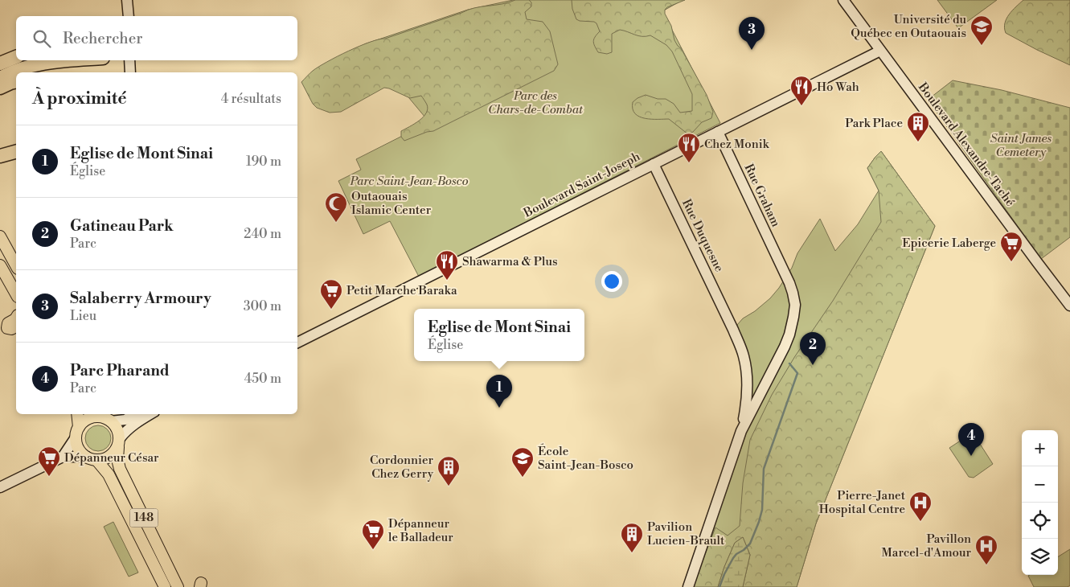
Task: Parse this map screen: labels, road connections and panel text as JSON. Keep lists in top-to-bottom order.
{
  "streets": {
    "main road": [
      "Boulevard Alexandre-Taché",
      "Boulevard Saint-Joseph",
      "Rue Graham",
      "Rue Duquesne",
      "148"
    ]
  },
  "crossings": [
    ["Boulevard Alexandre-Taché", "Boulevard Saint-Joseph"],
    ["Boulevard Saint-Joseph", "Rue Graham"],
    ["Boulevard Saint-Joseph", "Rue Duquesne"],
    ["Rue Graham", "Rue Duquesne"]
  ],
  "parks": ["Parc des Chars-de-Combat", "Saint James Cemetery", "Parc Saint-Jean-Bosco"],
  "places": {
    "school or university": ["Université du Québec en Outaouais", "École Saint-Jean-Bosco"],
    "restaurant": ["Ho Wah", "Chez Monik", "Shawarma & Plus"],
    "building": ["Park Place", "Cordonnier Chez Gerry", "Pavilion Lucien-Brault"],
    "mosque": ["Outaouais Islamic Center"],
    "supermarket": [
      "Epicerie Laberge",
      "Petit Marche Baraka",
      "Dépanneur César",
      "Dépanneur le Balladeur"
    ],
    "hospital": ["Pierre-Janet Hospital Centre", "Pavillon Marcel-d'Amour"]
  },
  "page": {
    "search": "Rechercher",
    "pins": [
      "3",
      "2",
      "1",
      "4"
    ],
    "heading": ["À proximité", "4 résultats"],
    "list": [
      {
        "mark": "1",
        "name": "Eglise de Mont Sinai",
        "note": "Église",
        "value": "190 m"
      },
      {
        "mark": "2",
        "name": "Gatineau Park",
        "note": "Parc",
        "value": "240 m"
      },
      {
        "mark": "3",
        "name": "Salaberry Armoury",
        "note": "Lieu",
        "value": "300 m"
      },
      {
        "mark": "4",
        "name": "Parc Pharand",
        "note": "Parc",
        "value": "450 m"
      }
    ],
    "popup": ["Eglise de Mont Sinai", "Église"],
    "map_buttons": ["+", "−"]
  }
}
